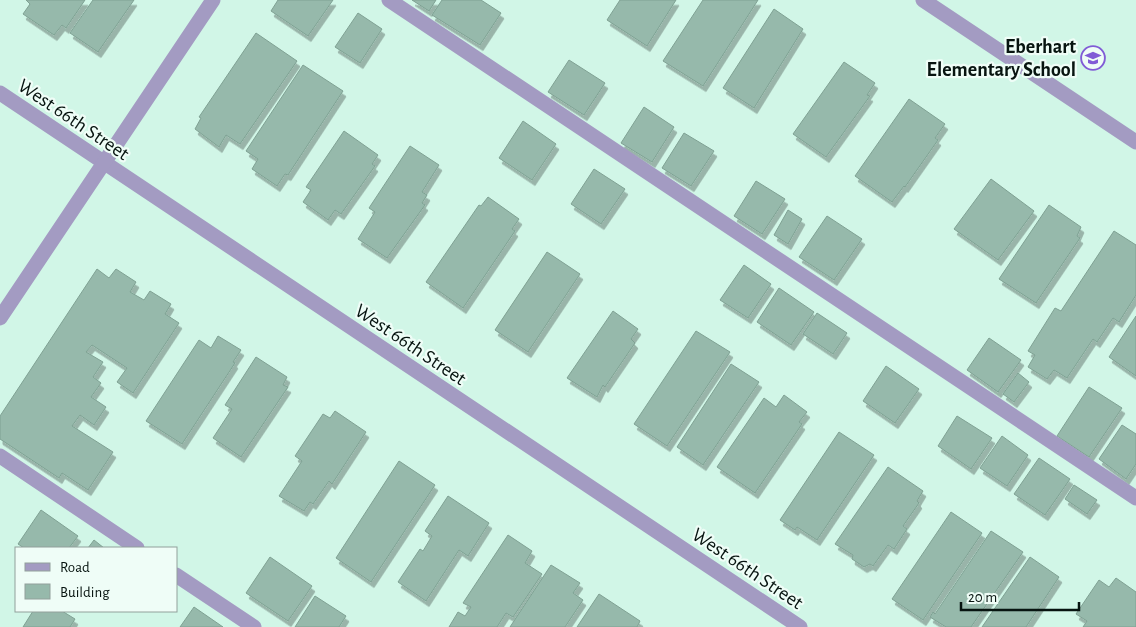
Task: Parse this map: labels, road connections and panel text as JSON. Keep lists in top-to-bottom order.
{
  "streets": {
    "street": ["West 66th Street"]
  },
  "places": {
    "school or university": ["Eberhart Elementary School"]
  },
  "legend": ["Road", "Building"],
  "scale_bar": "20 m"
}
